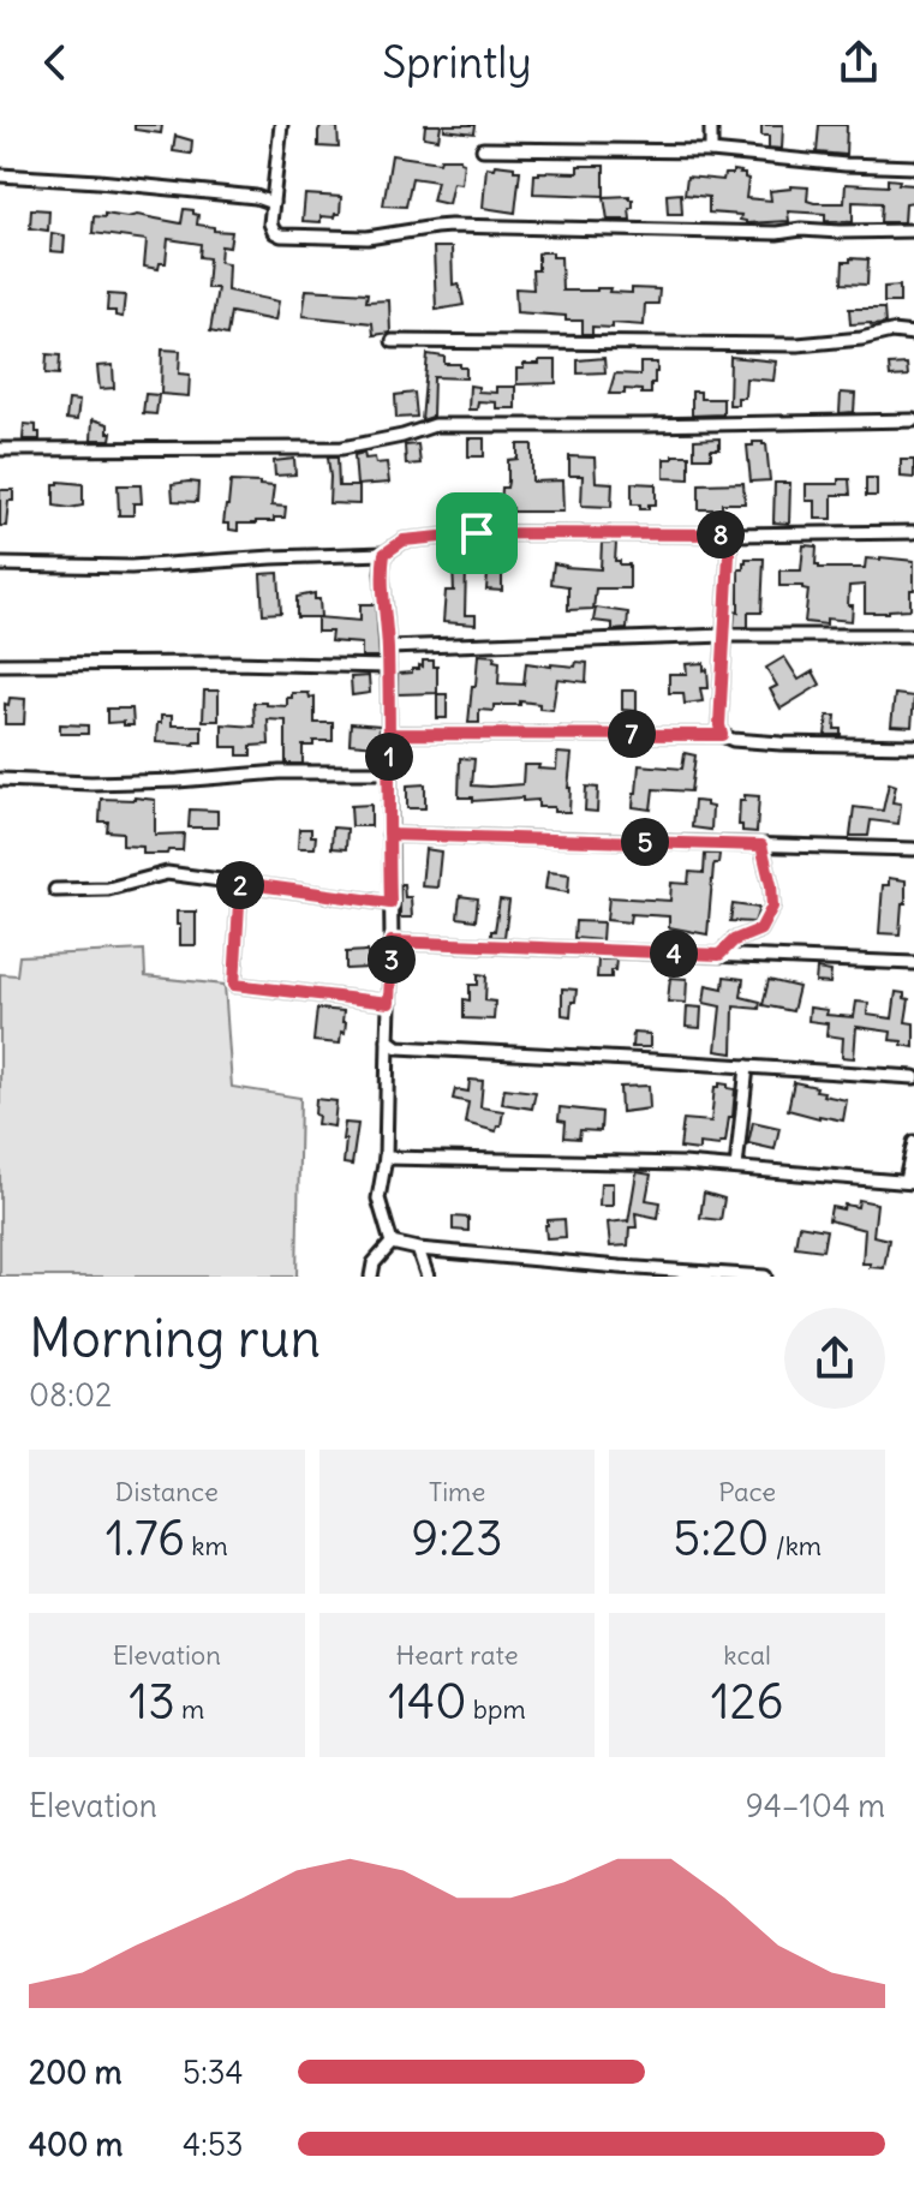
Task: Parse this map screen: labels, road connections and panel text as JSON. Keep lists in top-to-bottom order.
{
  "page": {
    "header": "Sprintly",
    "pins": [
      "8",
      "7",
      "1",
      "5",
      "2",
      "4",
      "3"
    ],
    "heading": ["Morning run", "08:02"],
    "stats": [
      ["Distance", "1.76 km"],
      ["Time", "9:23"],
      ["Pace", "5:20 /km"],
      ["Elevation", "13 m"],
      ["Heart rate", "140 bpm"],
      ["kcal", "126"]
    ],
    "chart": ["Elevation", "94–104 m"],
    "list": [
      {
        "name": "200 m",
        "note": "5:34"
      },
      {
        "name": "400 m",
        "note": "4:53"
      }
    ]
  }
}
